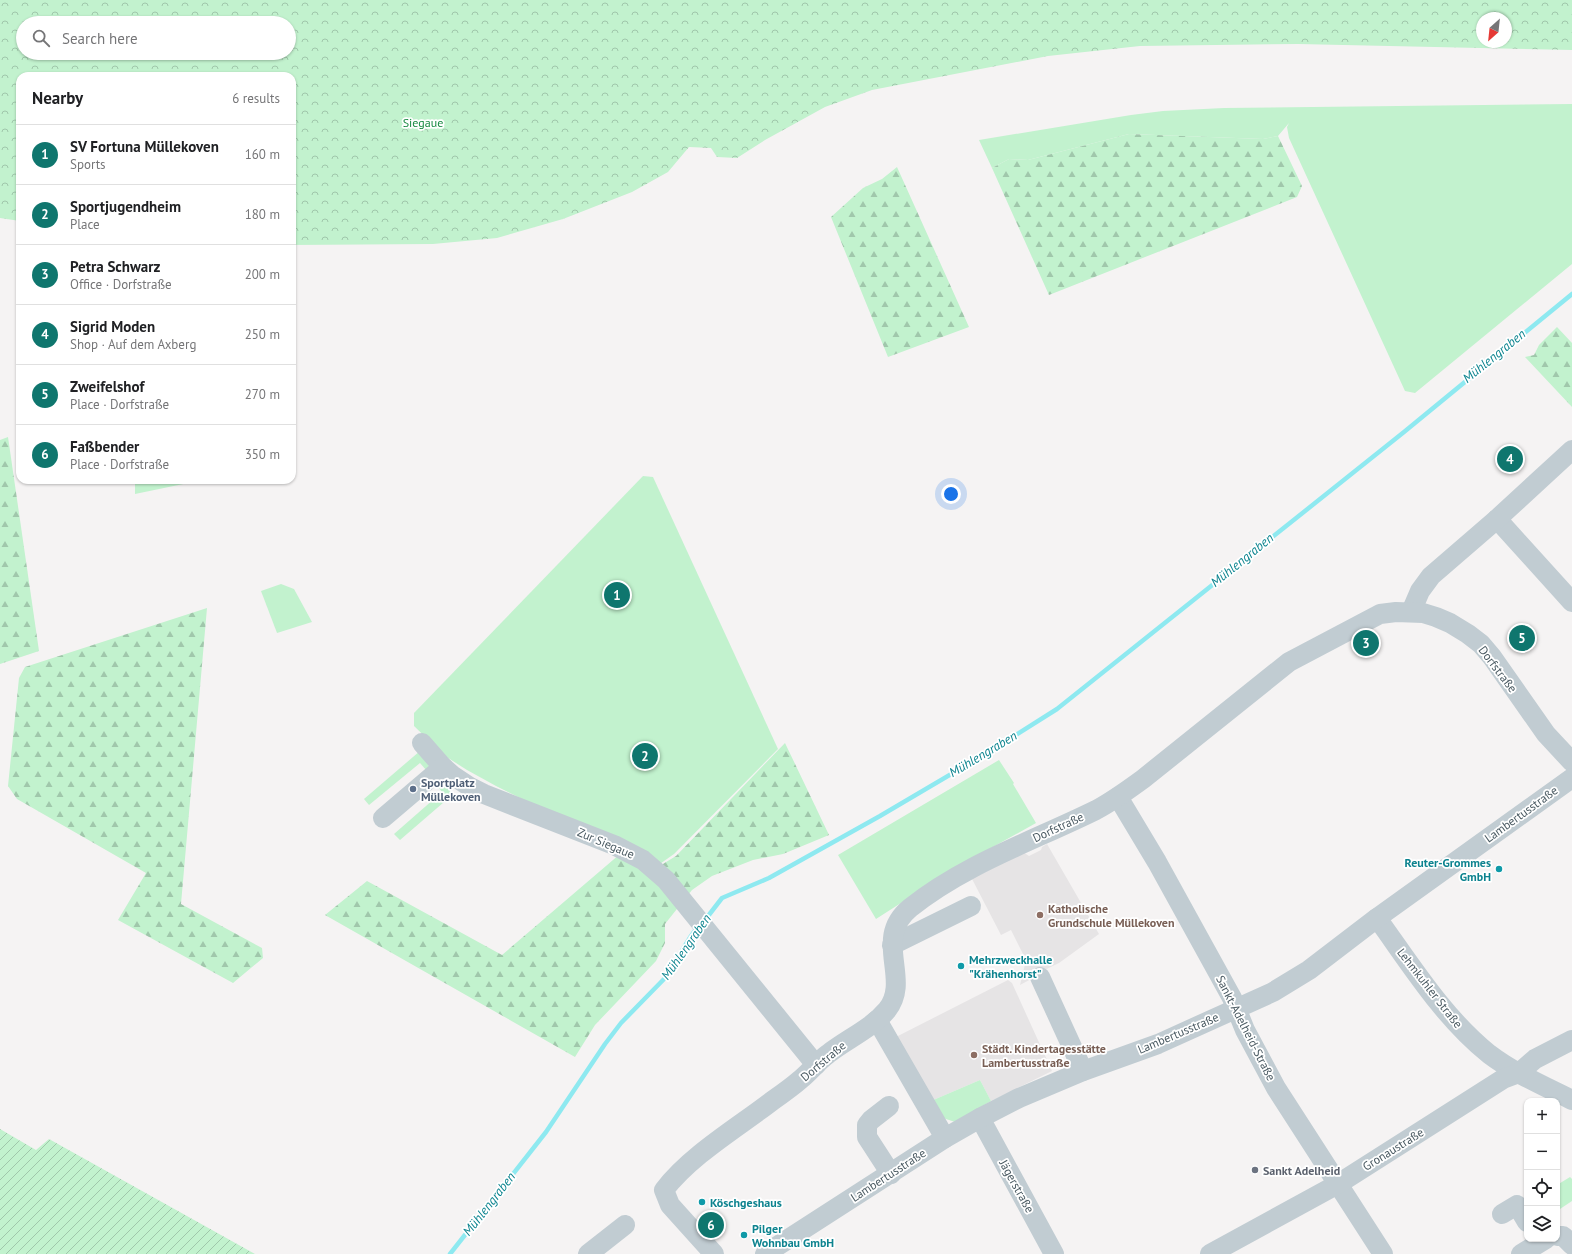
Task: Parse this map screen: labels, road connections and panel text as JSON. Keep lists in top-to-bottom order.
{
  "streets": {
    "street": [
      "Dorfstraße",
      "Lambertusstraße",
      "Zur Siegaue",
      "Lehmkuhler Straße",
      "Sankt-Adelheid-Straße",
      "Gronaustraße",
      "Jägerstraße"
    ]
  },
  "crossings": [
    ["Dorfstraße", "Zur Siegaue"],
    ["Dorfstraße", "Sankt-Adelheid-Straße"],
    ["Lambertusstraße", "Lehmkuhler Straße"],
    ["Lambertusstraße", "Sankt-Adelheid-Straße"],
    ["Lambertusstraße", "Jägerstraße"],
    ["Lehmkuhler Straße", "Gronaustraße"],
    ["Sankt-Adelheid-Straße", "Gronaustraße"]
  ],
  "water": ["Mühlengraben"],
  "parks": ["Siegaue"],
  "places": [
    "Sportplatz Müllekoven",
    "Reuter-Grommes GmbH",
    "Katholische Grundschule Müllekoven",
    "Mehrzweckhalle \"Krähenhorst\"",
    "Städt. Kindertagesstätte Lambertusstraße",
    "Sankt Adelheid",
    "Köschgeshaus",
    "Pilger Wohnbau GmbH"
  ],
  "north": "bottom left",
  "page": {
    "search": "Search here",
    "heading": ["Nearby", "6 results"],
    "list": [
      {
        "mark": "1",
        "name": "SV Fortuna Müllekoven",
        "note": "Sports",
        "value": "160 m"
      },
      {
        "mark": "2",
        "name": "Sportjugendheim",
        "note": "Place",
        "value": "180 m"
      },
      {
        "mark": "3",
        "name": "Petra Schwarz",
        "note": "Office · Dorfstraße",
        "value": "200 m"
      },
      {
        "mark": "4",
        "name": "Sigrid Moden",
        "note": "Shop · Auf dem Axberg",
        "value": "250 m"
      },
      {
        "mark": "5",
        "name": "Zweifelshof",
        "note": "Place · Dorfstraße",
        "value": "270 m"
      },
      {
        "mark": "6",
        "name": "Faßbender",
        "note": "Place · Dorfstraße",
        "value": "350 m"
      }
    ],
    "pins": [
      "4",
      "1",
      "5",
      "3",
      "2",
      "6"
    ],
    "map_buttons": ["+", "−"]
  }
}
